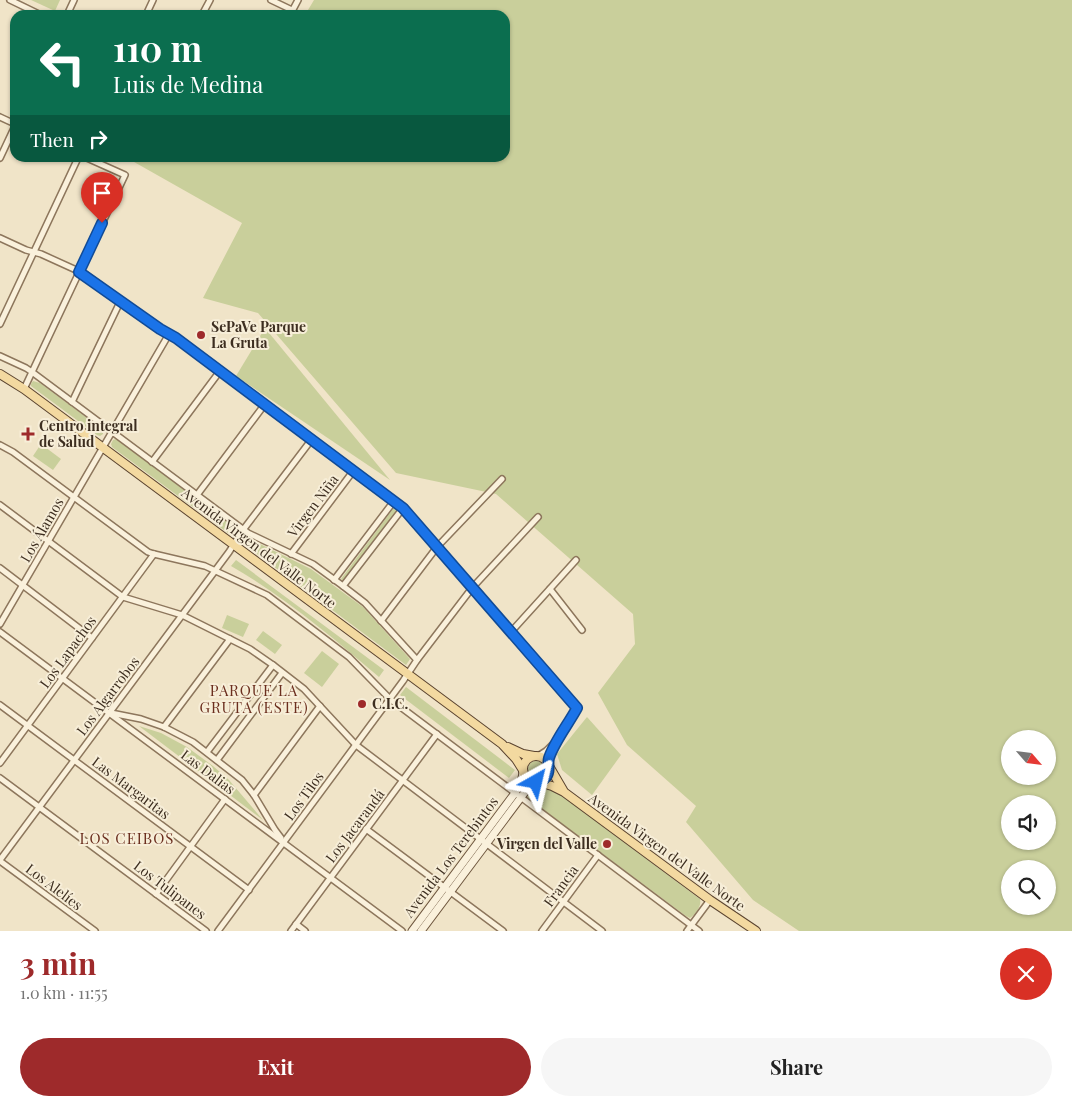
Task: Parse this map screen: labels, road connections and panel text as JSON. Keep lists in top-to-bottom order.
{
  "streets": {
    "main road": ["Avenida Virgen del Valle Norte", "Avenida Los Terebintos"],
    "street": [
      "Virgen Niña",
      "Los Álamos",
      "Los Lapachos",
      "Los Algarrobos",
      "Las Dalias",
      "Las Margaritas",
      "Los Tilos",
      "Los Jacarandá",
      "Francia",
      "Los Alelíes",
      "Los Tulipanes"
    ]
  },
  "crossings": [
    ["Los Álamos", "Avenida Virgen del Valle Norte"],
    ["Avenida Virgen del Valle Norte", "Los Algarrobos"],
    ["Avenida Virgen del Valle Norte", "Los Tilos"],
    ["Avenida Virgen del Valle Norte", "Avenida Los Terebintos"],
    ["Los Lapachos", "Las Dalias"],
    ["Los Lapachos", "Las Margaritas"],
    ["Los Algarrobos", "Las Dalias"],
    ["Los Algarrobos", "Las Margaritas"],
    ["Los Algarrobos", "Los Alelíes"],
    ["Los Algarrobos", "Los Tulipanes"],
    ["Las Dalias", "Los Tilos"],
    ["Las Dalias", "Los Jacarandá"],
    ["Las Margaritas", "Los Tilos"]
  ],
  "districts": ["PARQUE LA GRUTA (ESTE)", "LOS CEIBOS"],
  "places": {
    "other": ["SePaVe Parque La Gruta", "C.I.C.", "Virgen del Valle"],
    "health": ["Centro integral de Salud"]
  },
  "north": "bottom right",
  "page": {
    "turn": ["110 m", "Luis de Medina"],
    "then": "Then",
    "heading": ["3 min", "1.0 km · 11:55"],
    "buttons": ["Exit", "Share"]
  }
}
